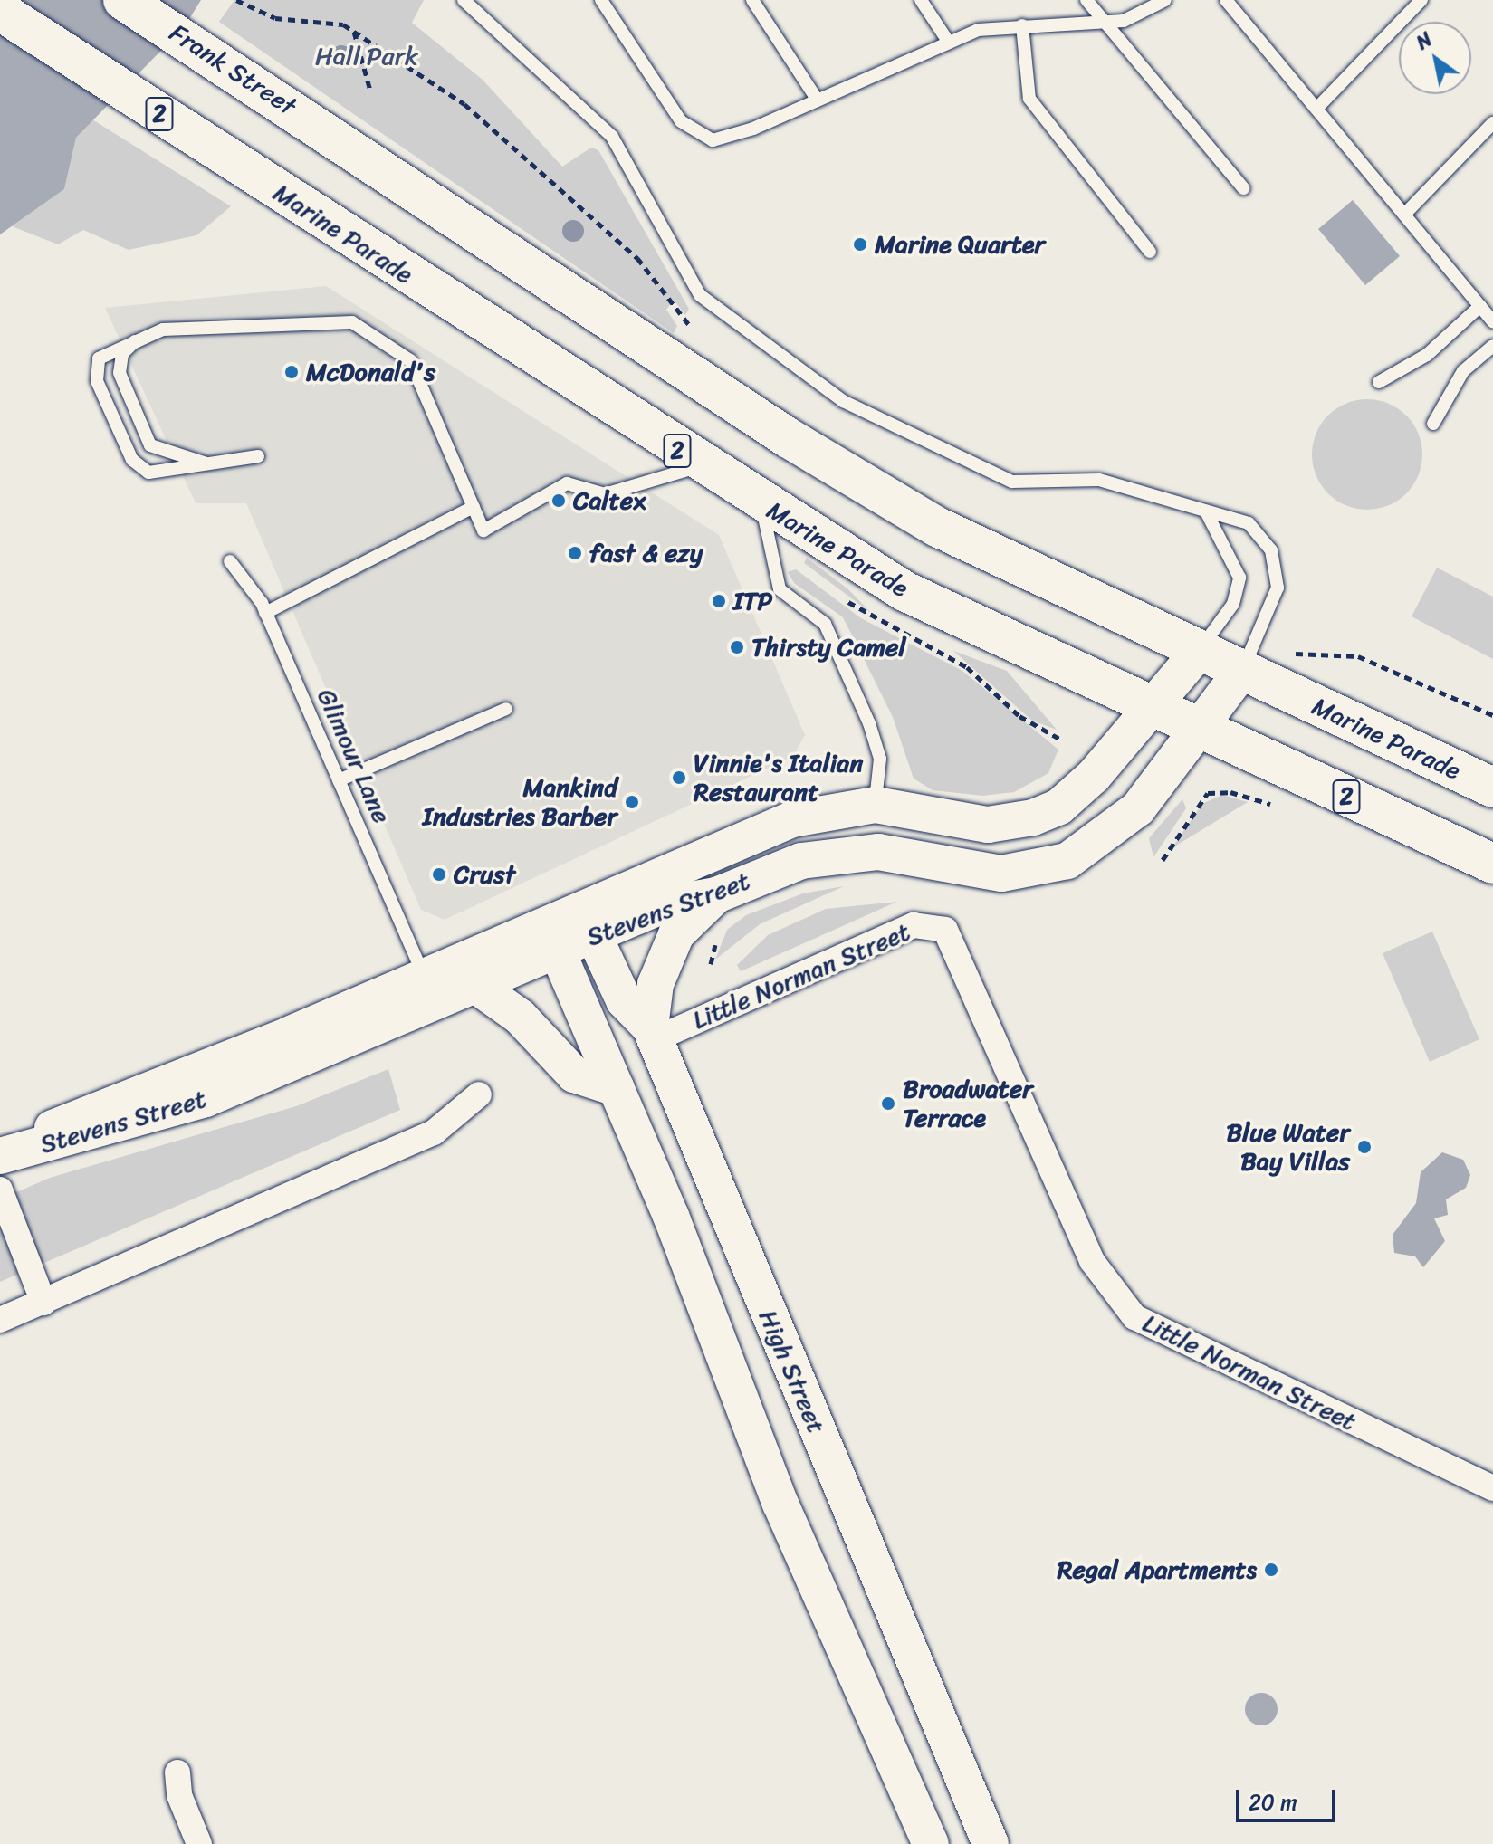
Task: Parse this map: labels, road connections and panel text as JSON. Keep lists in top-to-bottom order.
{
  "streets": {
    "highway": ["Frank Street", "2", "Marine Parade"],
    "main road": ["Stevens Street", "High Street"],
    "street": ["Little Norman Street"],
    "lane": ["Glimour Lane"]
  },
  "crossings": [
    ["Frank Street", "Marine Parade"],
    ["Marine Parade", "Stevens Street"],
    ["Glimour Lane", "Stevens Street"],
    ["Stevens Street", "High Street"],
    ["Little Norman Street", "High Street"]
  ],
  "parks": ["Hall Park"],
  "places": [
    "Marine Quarter",
    "McDonald's",
    "Caltex",
    "fast & ezy",
    "ITP",
    "Thirsty Camel",
    "Vinnie's Italian Restaurant",
    "Mankind Industries Barber",
    "Crust",
    "Broadwater Terrace",
    "Blue Water Bay Villas",
    "Regal Apartments"
  ],
  "scale_bar": "20 m",
  "north": "top left"
}
